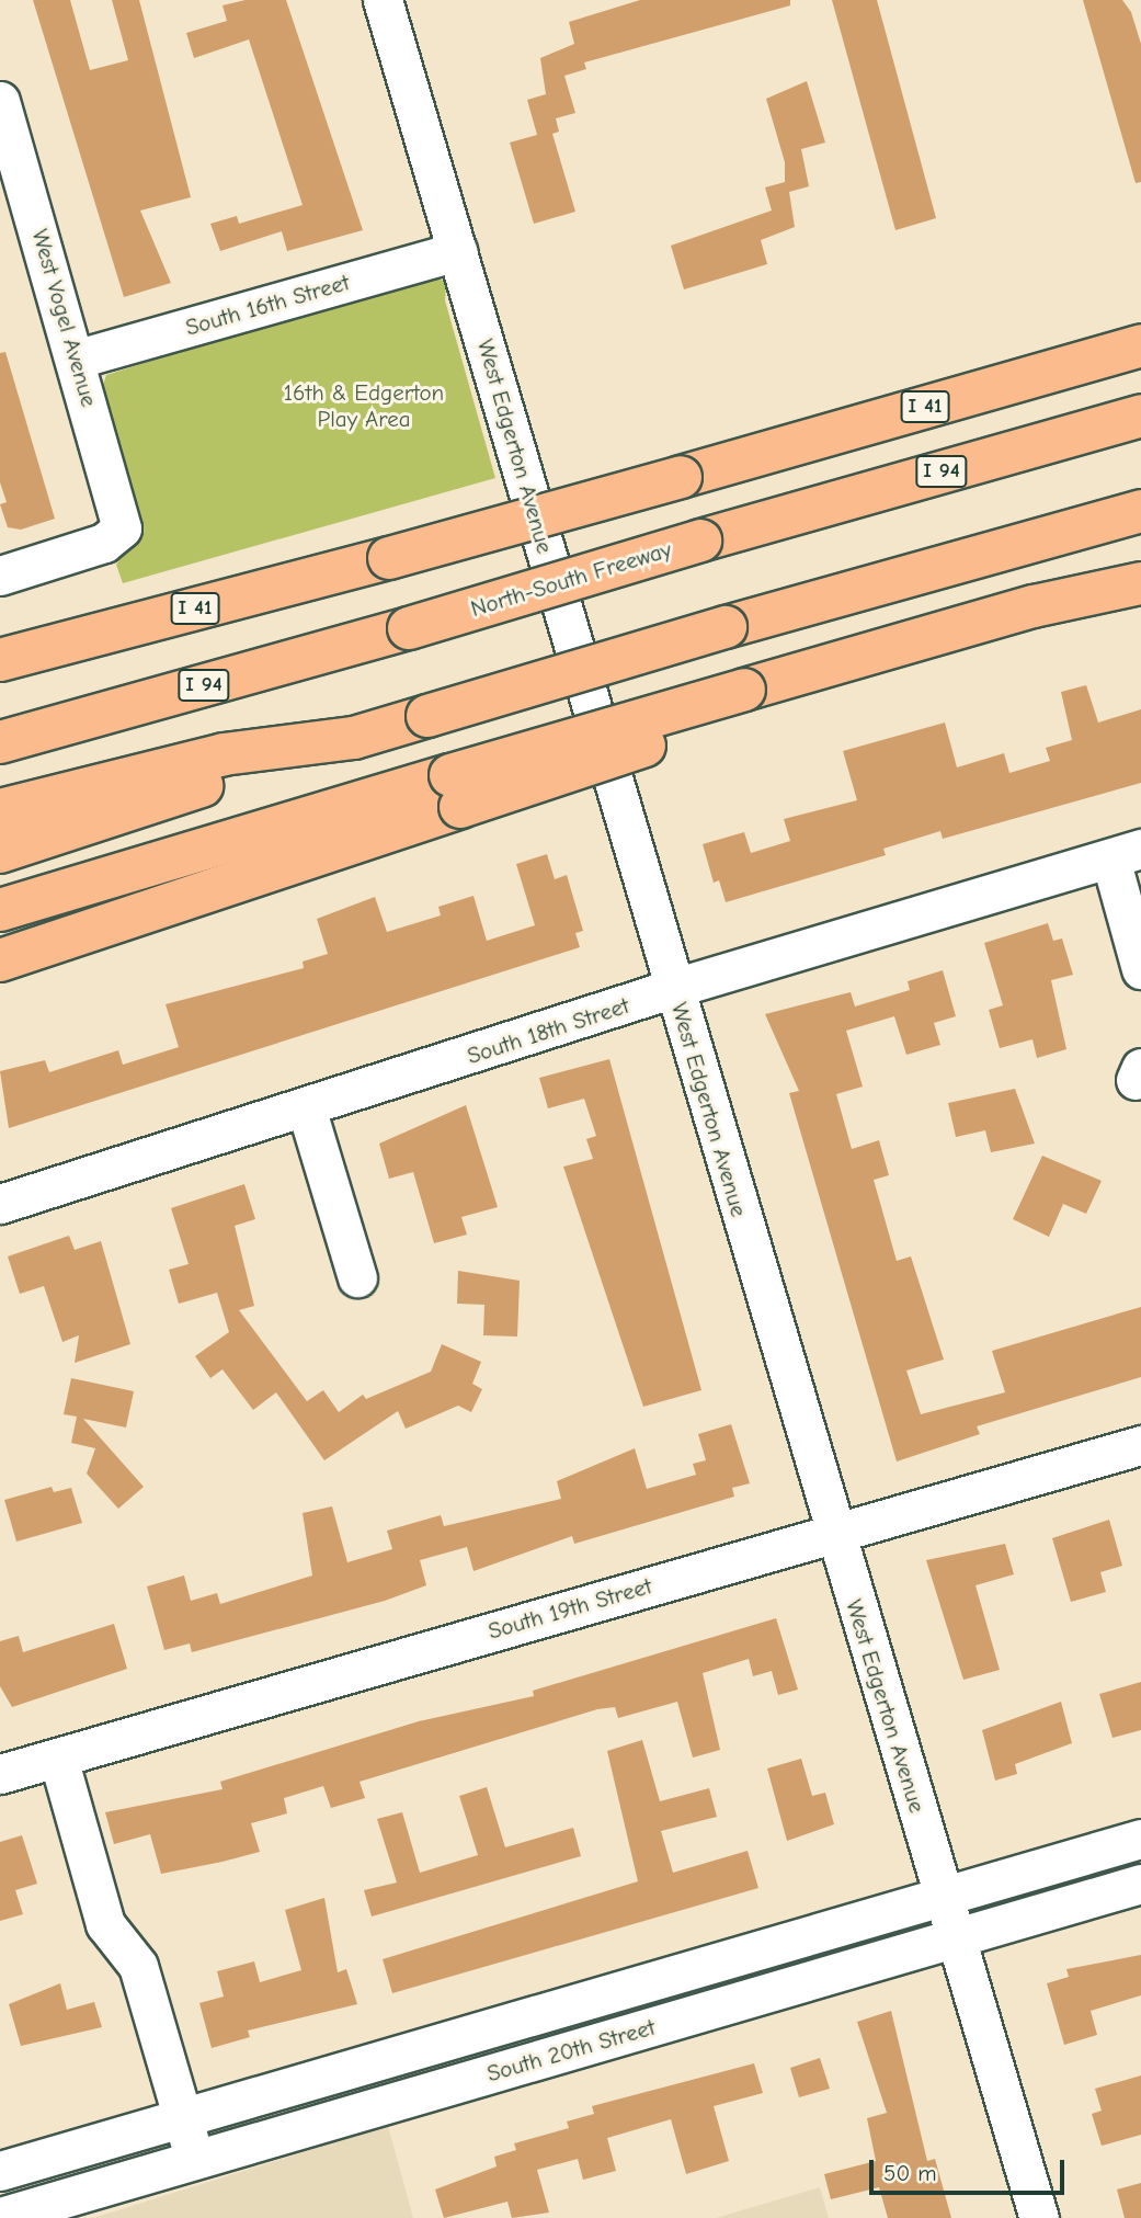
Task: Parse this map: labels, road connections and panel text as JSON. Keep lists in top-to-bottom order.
{
  "streets": {
    "highway": ["I 41", "I 94", "North-South Freeway"],
    "street": [
      "South 16th Street",
      "West Vogel Avenue",
      "West Edgerton Avenue",
      "South 18th Street",
      "South 19th Street",
      "South 20th Street"
    ]
  },
  "crossings": [
    ["South 16th Street", "West Vogel Avenue"],
    ["South 16th Street", "West Edgerton Avenue"],
    ["West Edgerton Avenue", "South 18th Street"],
    ["West Edgerton Avenue", "South 19th Street"],
    ["West Edgerton Avenue", "South 20th Street"]
  ],
  "parks": ["16th & Edgerton Play Area"],
  "scale_bar": "50 m"
}
